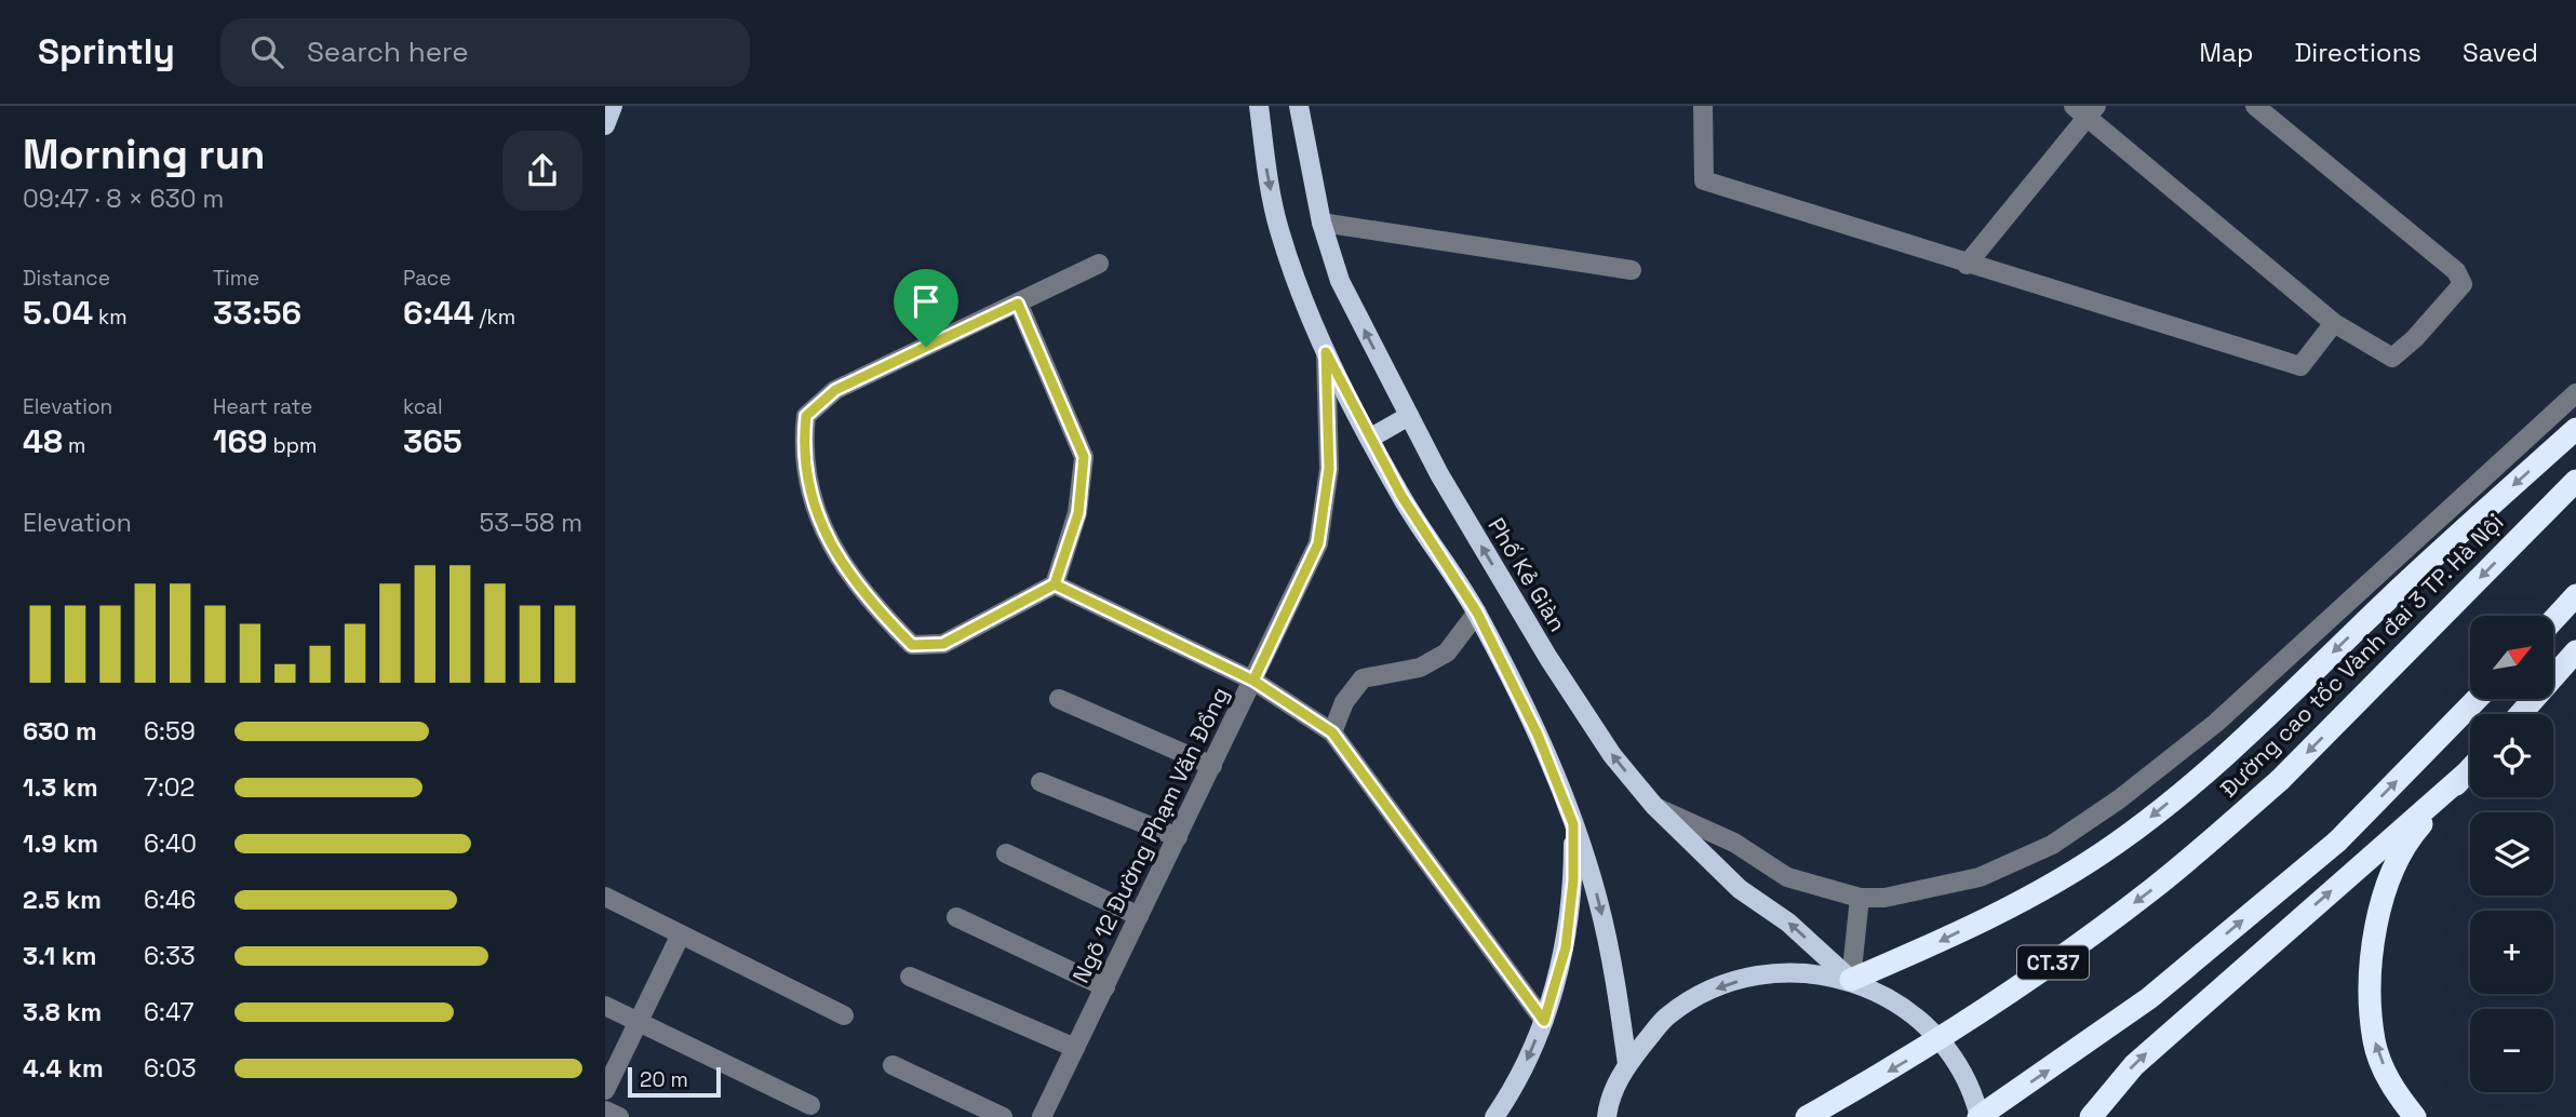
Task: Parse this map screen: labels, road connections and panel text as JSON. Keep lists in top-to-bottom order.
{
  "streets": {
    "highway": ["Đường cao tốc Vành đai 3 TP. Hà Nội", "CT.37"],
    "main road": ["Phố Kẻ Giàn"],
    "street": ["Ngõ 12 Đường Phạm Văn Đồng"]
  },
  "scale_bar": "20 m",
  "north": "top right",
  "page": {
    "header": "Sprintly",
    "search": "Search here",
    "nav": ["Map", "Directions", "Saved"],
    "heading": ["Morning run", "09:47 · 8 × 630 m"],
    "stats": [
      ["Distance", "5.04 km"],
      ["Time", "33:56"],
      ["Pace", "6:44 /km"],
      ["Elevation", "48 m"],
      ["Heart rate", "169 bpm"],
      ["kcal", "365"]
    ],
    "chart": ["Elevation", "53–58 m"],
    "map_buttons": ["+", "−"],
    "list": [
      {
        "name": "630 m",
        "note": "6:59"
      },
      {
        "name": "1.3 km",
        "note": "7:02"
      },
      {
        "name": "1.9 km",
        "note": "6:40"
      },
      {
        "name": "2.5 km",
        "note": "6:46"
      },
      {
        "name": "3.1 km",
        "note": "6:33"
      },
      {
        "name": "3.8 km",
        "note": "6:47"
      },
      {
        "name": "4.4 km",
        "note": "6:03"
      }
    ],
    "scale": "20 m"
  }
}
